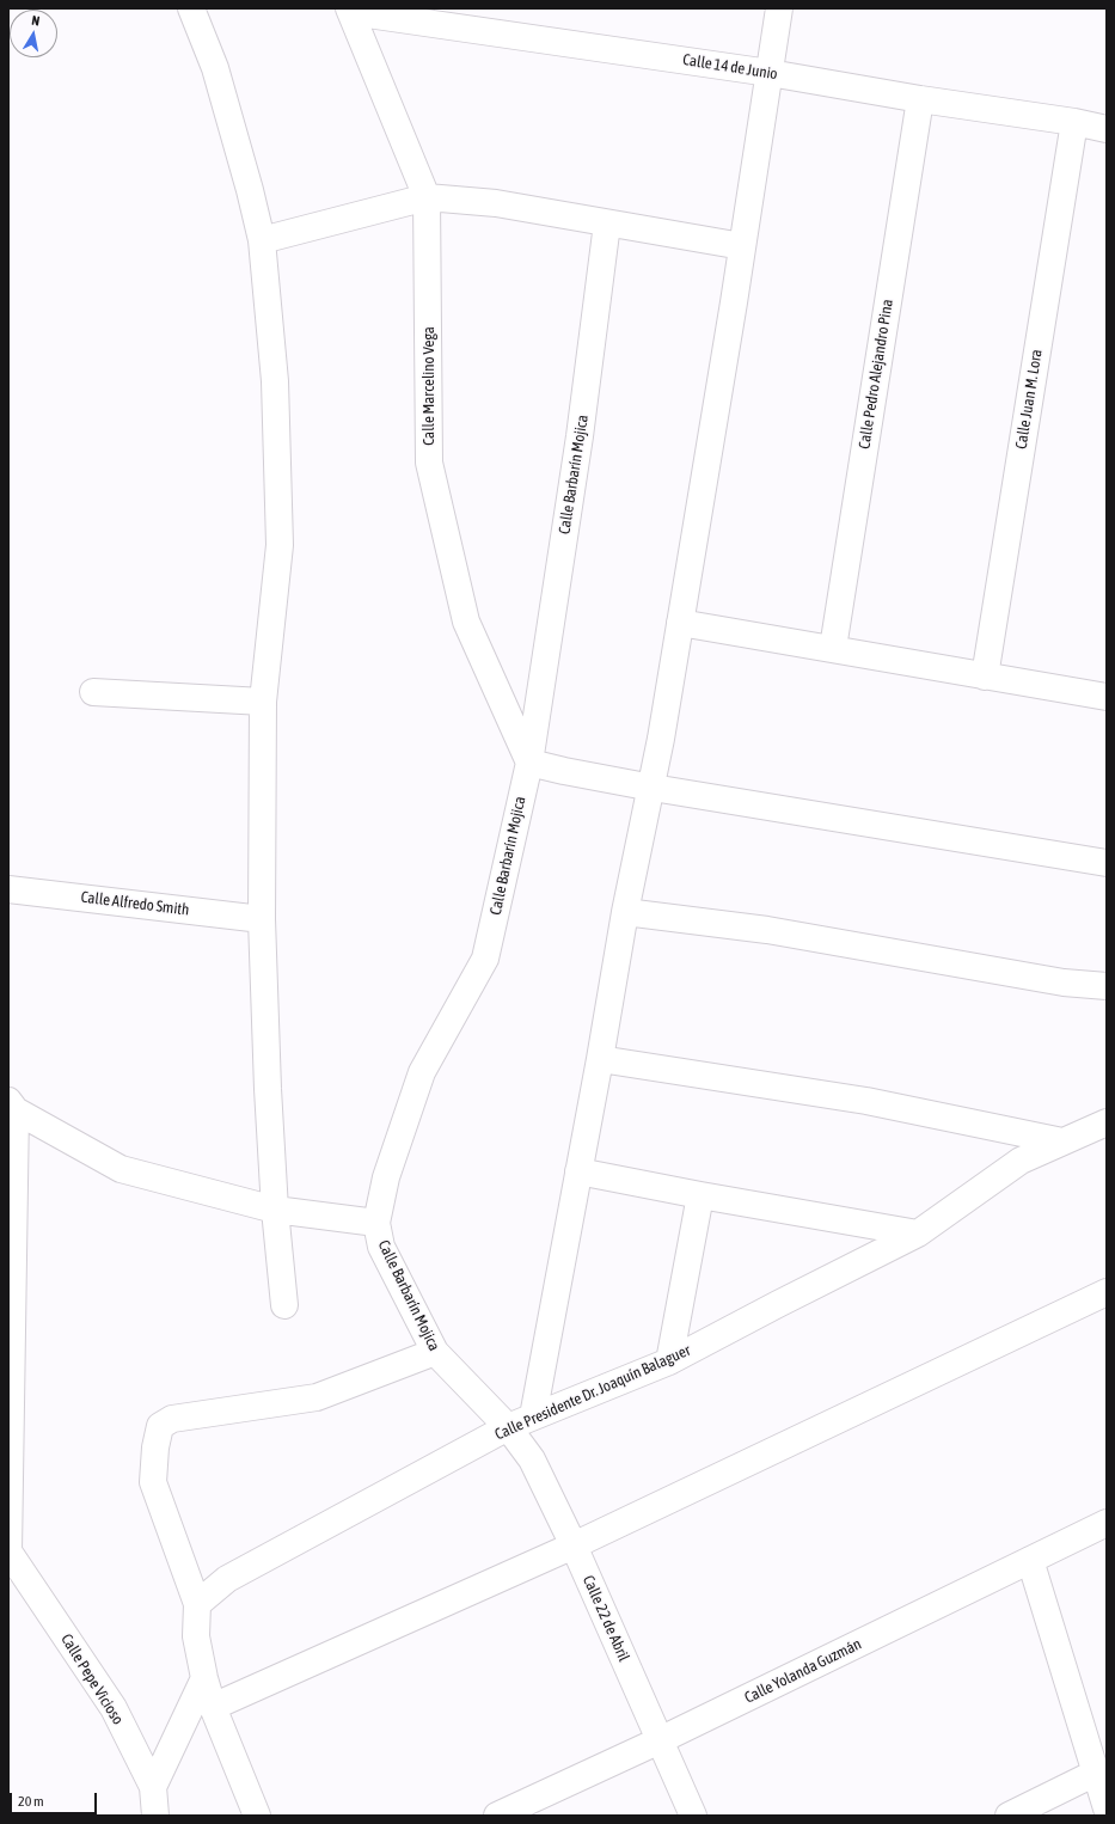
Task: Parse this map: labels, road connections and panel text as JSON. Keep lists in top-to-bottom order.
{
  "streets": {
    "street": [
      "Calle 14 de Junio",
      "Calle Pedro Alejandro Pina",
      "Calle Marcelino Vega",
      "Calle Juan M. Lora",
      "Calle Barbarín Mojica",
      "Calle Alfredo Smith",
      "Calle Presidente Dr. Joaquín Balaguer",
      "Calle 22 de Abril",
      "Calle Yolanda Guzmán",
      "Calle Pepe Vicioso"
    ]
  },
  "crossings": [
    ["Calle 14 de Junio", "Calle Pedro Alejandro Pina"],
    ["Calle 14 de Junio", "Calle Marcelino Vega"],
    ["Calle 14 de Junio", "Calle Juan M. Lora"],
    ["Calle Marcelino Vega", "Calle Barbarín Mojica"],
    ["Calle Barbarín Mojica", "Calle Presidente Dr. Joaquín Balaguer"],
    ["Calle Barbarín Mojica", "Calle 22 de Abril"],
    ["Calle Presidente Dr. Joaquín Balaguer", "Calle 22 de Abril"],
    ["Calle 22 de Abril", "Calle Yolanda Guzmán"]
  ],
  "scale_bar": "20 m",
  "north": "top"
}
